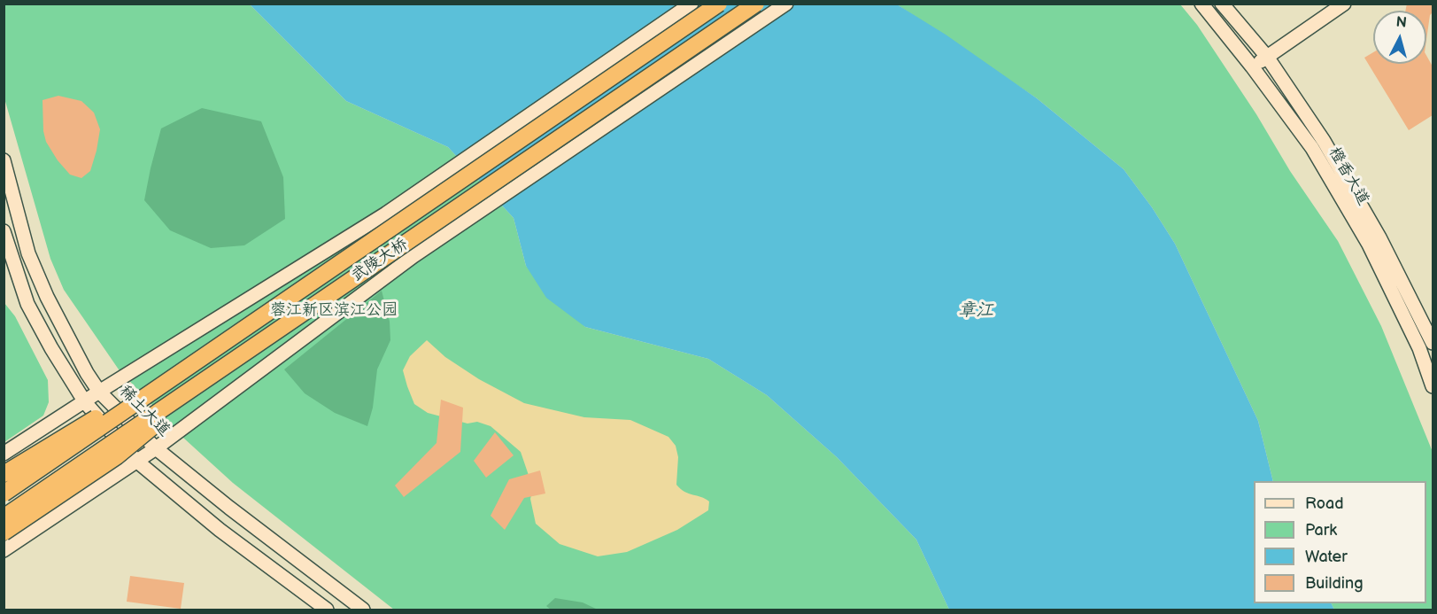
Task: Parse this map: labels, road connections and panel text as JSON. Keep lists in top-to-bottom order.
{
  "streets": {
    "main road": ["橙香大道", "武陵大桥", "稀土大道"]
  },
  "water": ["章江"],
  "parks": ["蓉江新区滨江公园"],
  "legend": [
    "Road",
    "Park",
    "Water",
    "Building"
  ],
  "north": "top"
}
